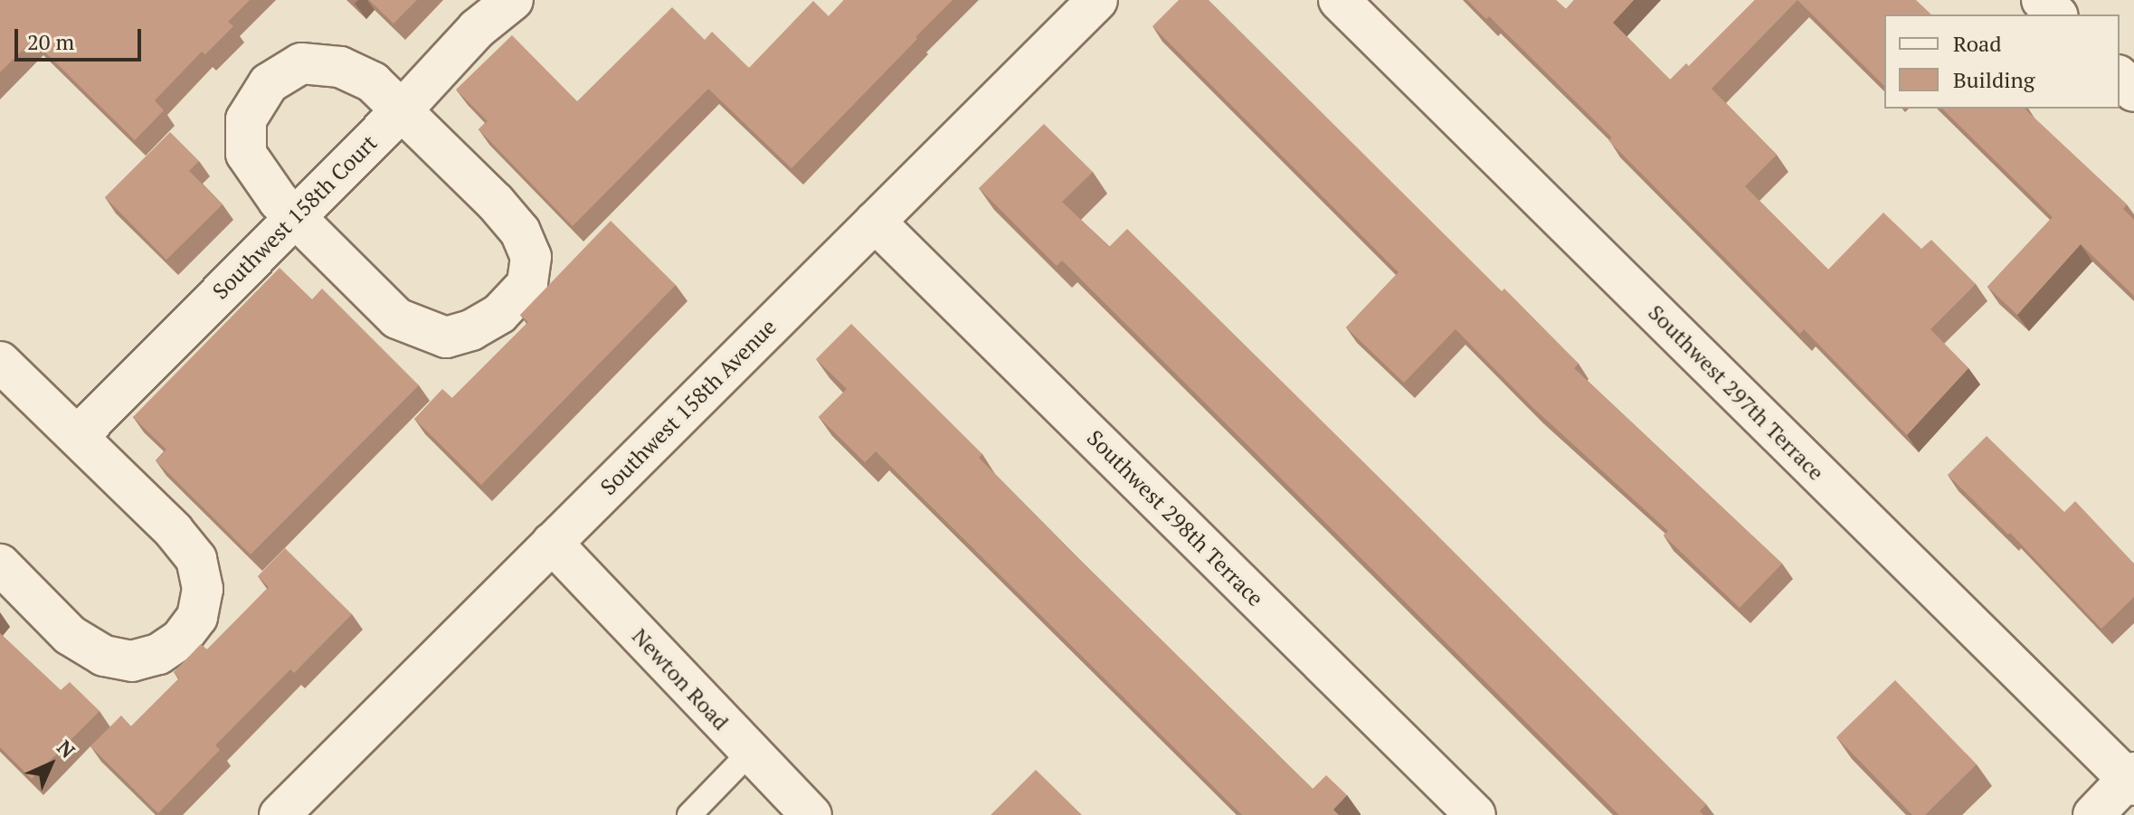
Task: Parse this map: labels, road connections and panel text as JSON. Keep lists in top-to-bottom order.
{
  "streets": {
    "street": [
      "Southwest 158th Court",
      "Southwest 297th Terrace",
      "Southwest 158th Avenue",
      "Southwest 298th Terrace",
      "Newton Road"
    ]
  },
  "crossings": [
    ["Southwest 158th Avenue", "Southwest 298th Terrace"],
    ["Southwest 158th Avenue", "Newton Road"]
  ],
  "legend": ["Road", "Building"],
  "scale_bar": "20 m",
  "north": "top right"
}
